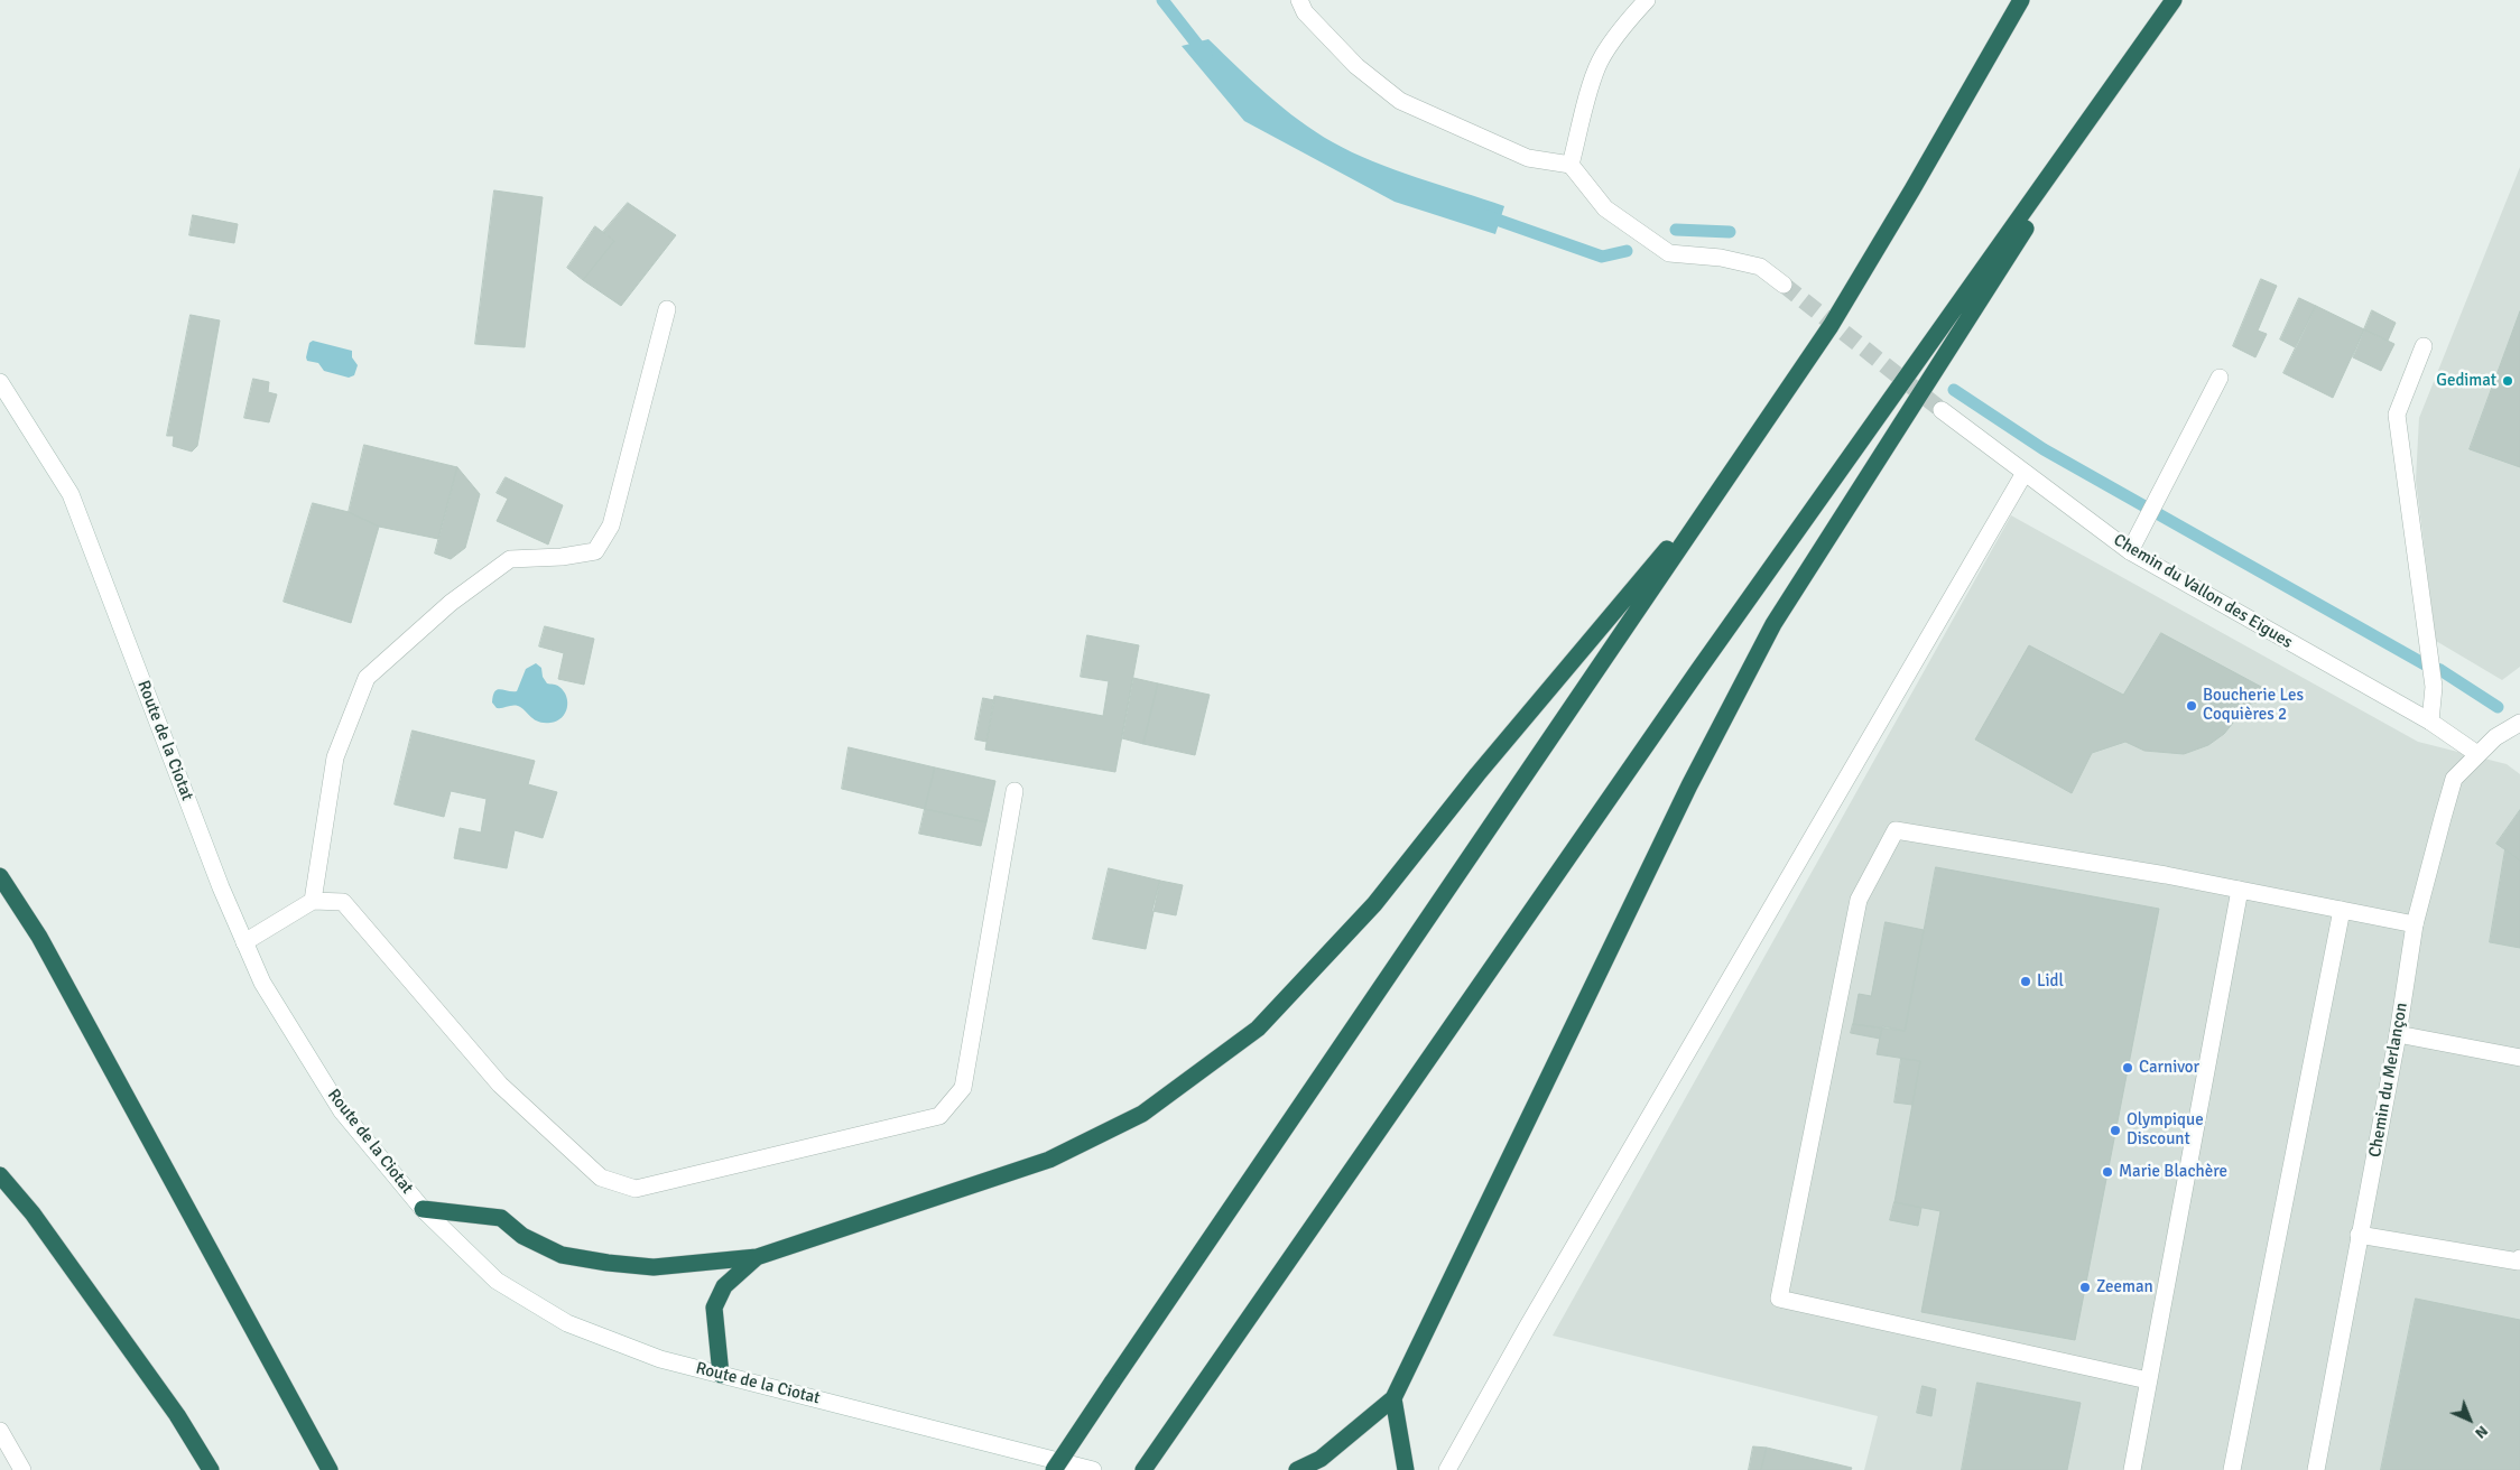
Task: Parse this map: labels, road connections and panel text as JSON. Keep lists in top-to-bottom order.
{
  "streets": {
    "street": ["Chemin du Vallon des Eigues", "Route de la Ciotat", "Chemin du Merlançon"]
  },
  "crossings": [
    ["Chemin du Vallon des Eigues", "Chemin du Merlançon"]
  ],
  "places": [
    "Gedimat",
    "Boucherie Les Coquières 2",
    "Lidl",
    "Carnivor",
    "Olympique Discount",
    "Marie Blachère",
    "Zeeman"
  ],
  "north": "bottom right"
}
